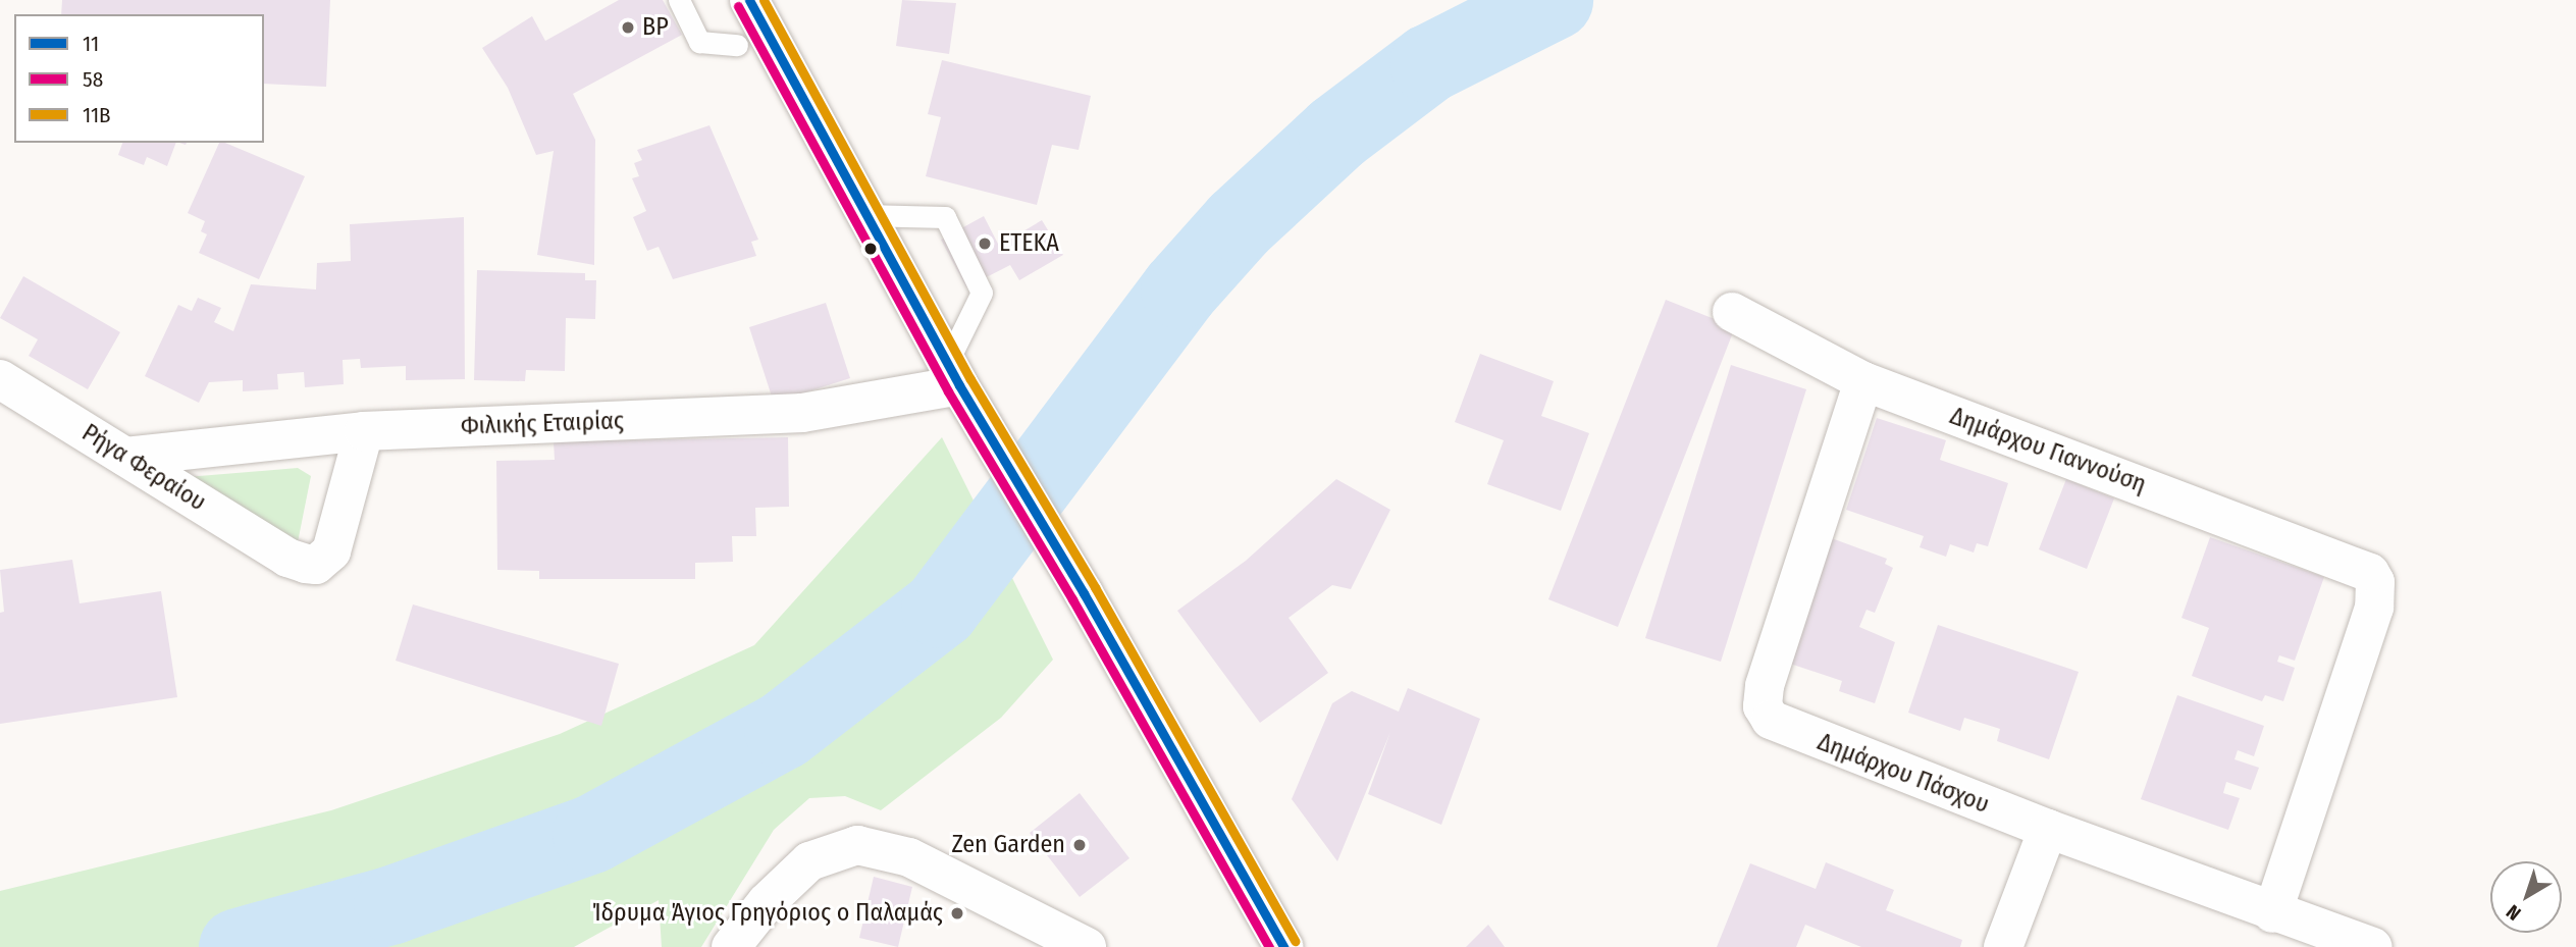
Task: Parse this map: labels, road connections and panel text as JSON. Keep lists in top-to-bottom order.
{
  "streets": {
    "street": [
      "Φιλικής Εταιρίας",
      "Δημάρχου Γιαννούση",
      "Ρήγα Φεραίου",
      "Δημάρχου Πάσχου"
    ]
  },
  "crossings": [
    ["Φιλικής Εταιρίας", "Ρήγα Φεραίου"],
    ["Δημάρχου Γιαννούση", "Δημάρχου Πάσχου"]
  ],
  "places": [
    "BP",
    "ΕΤΕΚΑ",
    "Zen Garden",
    "Ίδρυμα Άγιος Γρηγόριος ο Παλαμάς"
  ],
  "lines": ["transit line 11", "transit line 11Β", "transit line 58"],
  "legend": ["11", "58", "11Β"],
  "north": "bottom left"
}
